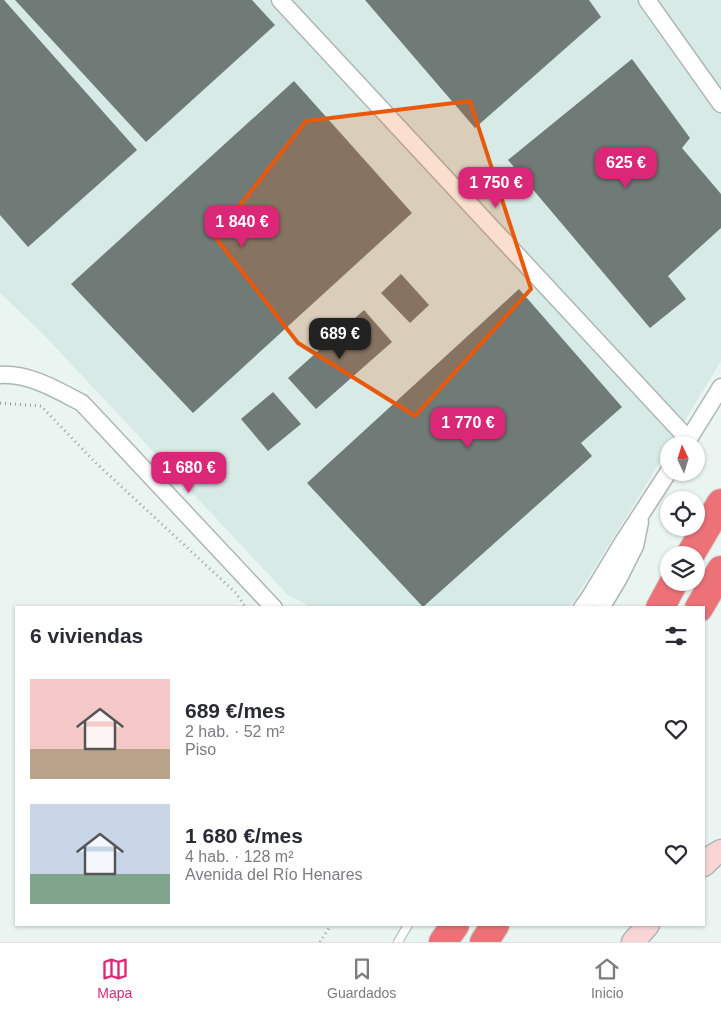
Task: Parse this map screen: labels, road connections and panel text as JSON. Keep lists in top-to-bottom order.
{
  "north": "top",
  "page": {
    "price": [
      "625 €",
      "1 750 €",
      "1 840 €",
      "689 €",
      "1 770 €",
      "1 680 €"
    ],
    "heading": "6 viviendas",
    "list": [
      {
        "name": "689 €/mes",
        "note": "2 hab. · 52 m² · Piso"
      },
      {
        "name": "1 680 €/mes",
        "note": "4 hab. · 128 m² · Avenida del Río Henares"
      }
    ],
    "tabs": ["Mapa", "Guardados", "Inicio"]
  }
}
